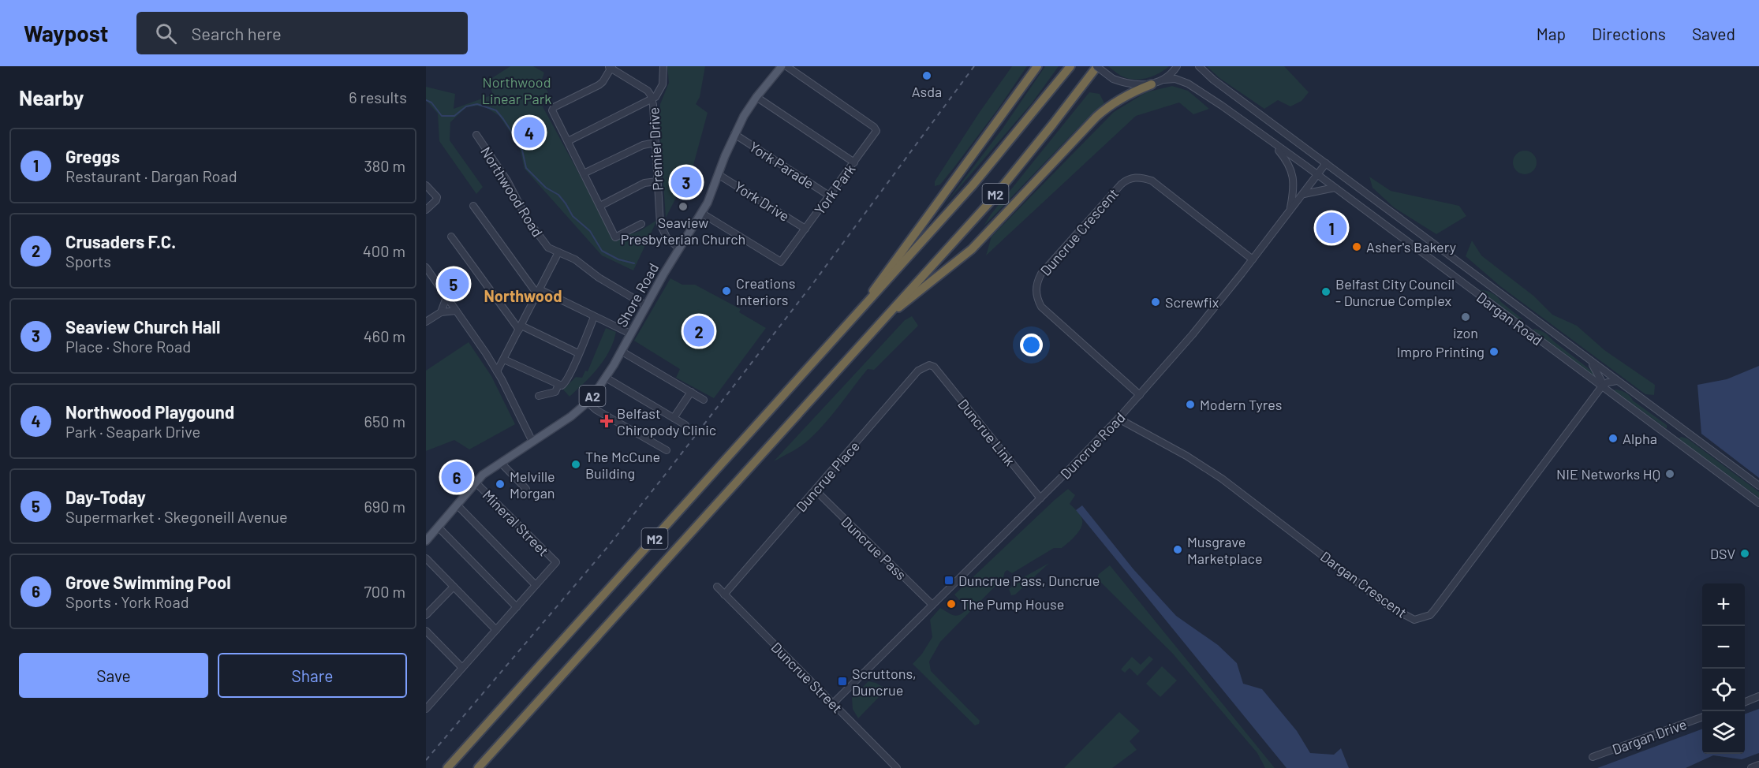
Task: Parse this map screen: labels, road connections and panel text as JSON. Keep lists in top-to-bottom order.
{
  "streets": {
    "highway": ["M2"],
    "main road": ["Shore Road", "A2"],
    "street": [
      "Premier Drive",
      "York Parade",
      "York Park",
      "Northwood Road",
      "York Drive",
      "Duncrue Crescent",
      "Dargan Road",
      "Duncrue Link",
      "Duncrue Road",
      "Duncrue Place",
      "Mineral Street",
      "Duncrue Pass",
      "Dargan Crescent",
      "Duncrue Street",
      "Dargan Drive"
    ]
  },
  "crossings": [
    ["Premier Drive", "Shore Road"],
    ["York Parade", "York Park"],
    ["York Parade", "Shore Road"],
    ["York Park", "York Drive"],
    ["York Park", "Shore Road"],
    ["Northwood Road", "Shore Road"],
    ["York Drive", "Shore Road"],
    ["Duncrue Crescent", "Duncrue Road"],
    ["Shore Road", "A2"],
    ["Dargan Road", "Duncrue Road"],
    ["Dargan Road", "Dargan Crescent"],
    ["A2", "Mineral Street"],
    ["Duncrue Link", "Duncrue Road"],
    ["Duncrue Link", "Duncrue Place"],
    ["Duncrue Road", "Duncrue Pass"],
    ["Duncrue Road", "Dargan Crescent"],
    ["Duncrue Road", "Duncrue Street"],
    ["Duncrue Place", "Duncrue Pass"],
    ["Duncrue Place", "Duncrue Street"]
  ],
  "districts": ["Northwood"],
  "parks": ["Northwood Linear Park"],
  "places": {
    "other": [
      "Asda",
      "Seaview Presbyterian Church",
      "Asher's Bakery",
      "Creations Interiors",
      "Belfast City Council - Duncrue Complex",
      "Screwfix",
      "izon",
      "Impro Printing",
      "Modern Tyres",
      "Alpha",
      "The McCune Building",
      "NIE Networks HQ",
      "Melville Morgan",
      "Musgrave Marketplace",
      "DSV",
      "The Pump House"
    ],
    "health": ["Belfast Chiropody Clinic"],
    "transit": ["Duncrue Pass, Duncrue", "Scruttons, Duncrue"]
  },
  "page": {
    "header": "Waypost",
    "search": "Search here",
    "nav": ["Map", "Directions", "Saved"],
    "heading": ["Nearby", "6 results"],
    "pins": [
      "4",
      "3",
      "1",
      "5",
      "2",
      "6"
    ],
    "list": [
      {
        "mark": "1",
        "name": "Greggs",
        "note": "Restaurant · Dargan Road",
        "value": "380 m"
      },
      {
        "mark": "2",
        "name": "Crusaders F.C.",
        "note": "Sports",
        "value": "400 m"
      },
      {
        "mark": "3",
        "name": "Seaview Church Hall",
        "note": "Place · Shore Road",
        "value": "460 m"
      },
      {
        "mark": "4",
        "name": "Northwood Playgound",
        "note": "Park · Seapark Drive",
        "value": "650 m"
      },
      {
        "mark": "5",
        "name": "Day-Today",
        "note": "Supermarket · Skegoneill Avenue",
        "value": "690 m"
      },
      {
        "mark": "6",
        "name": "Grove Swimming Pool",
        "note": "Sports · York Road",
        "value": "700 m"
      }
    ],
    "map_buttons": ["+", "−"],
    "buttons": ["Save", "Share"]
  }
}
